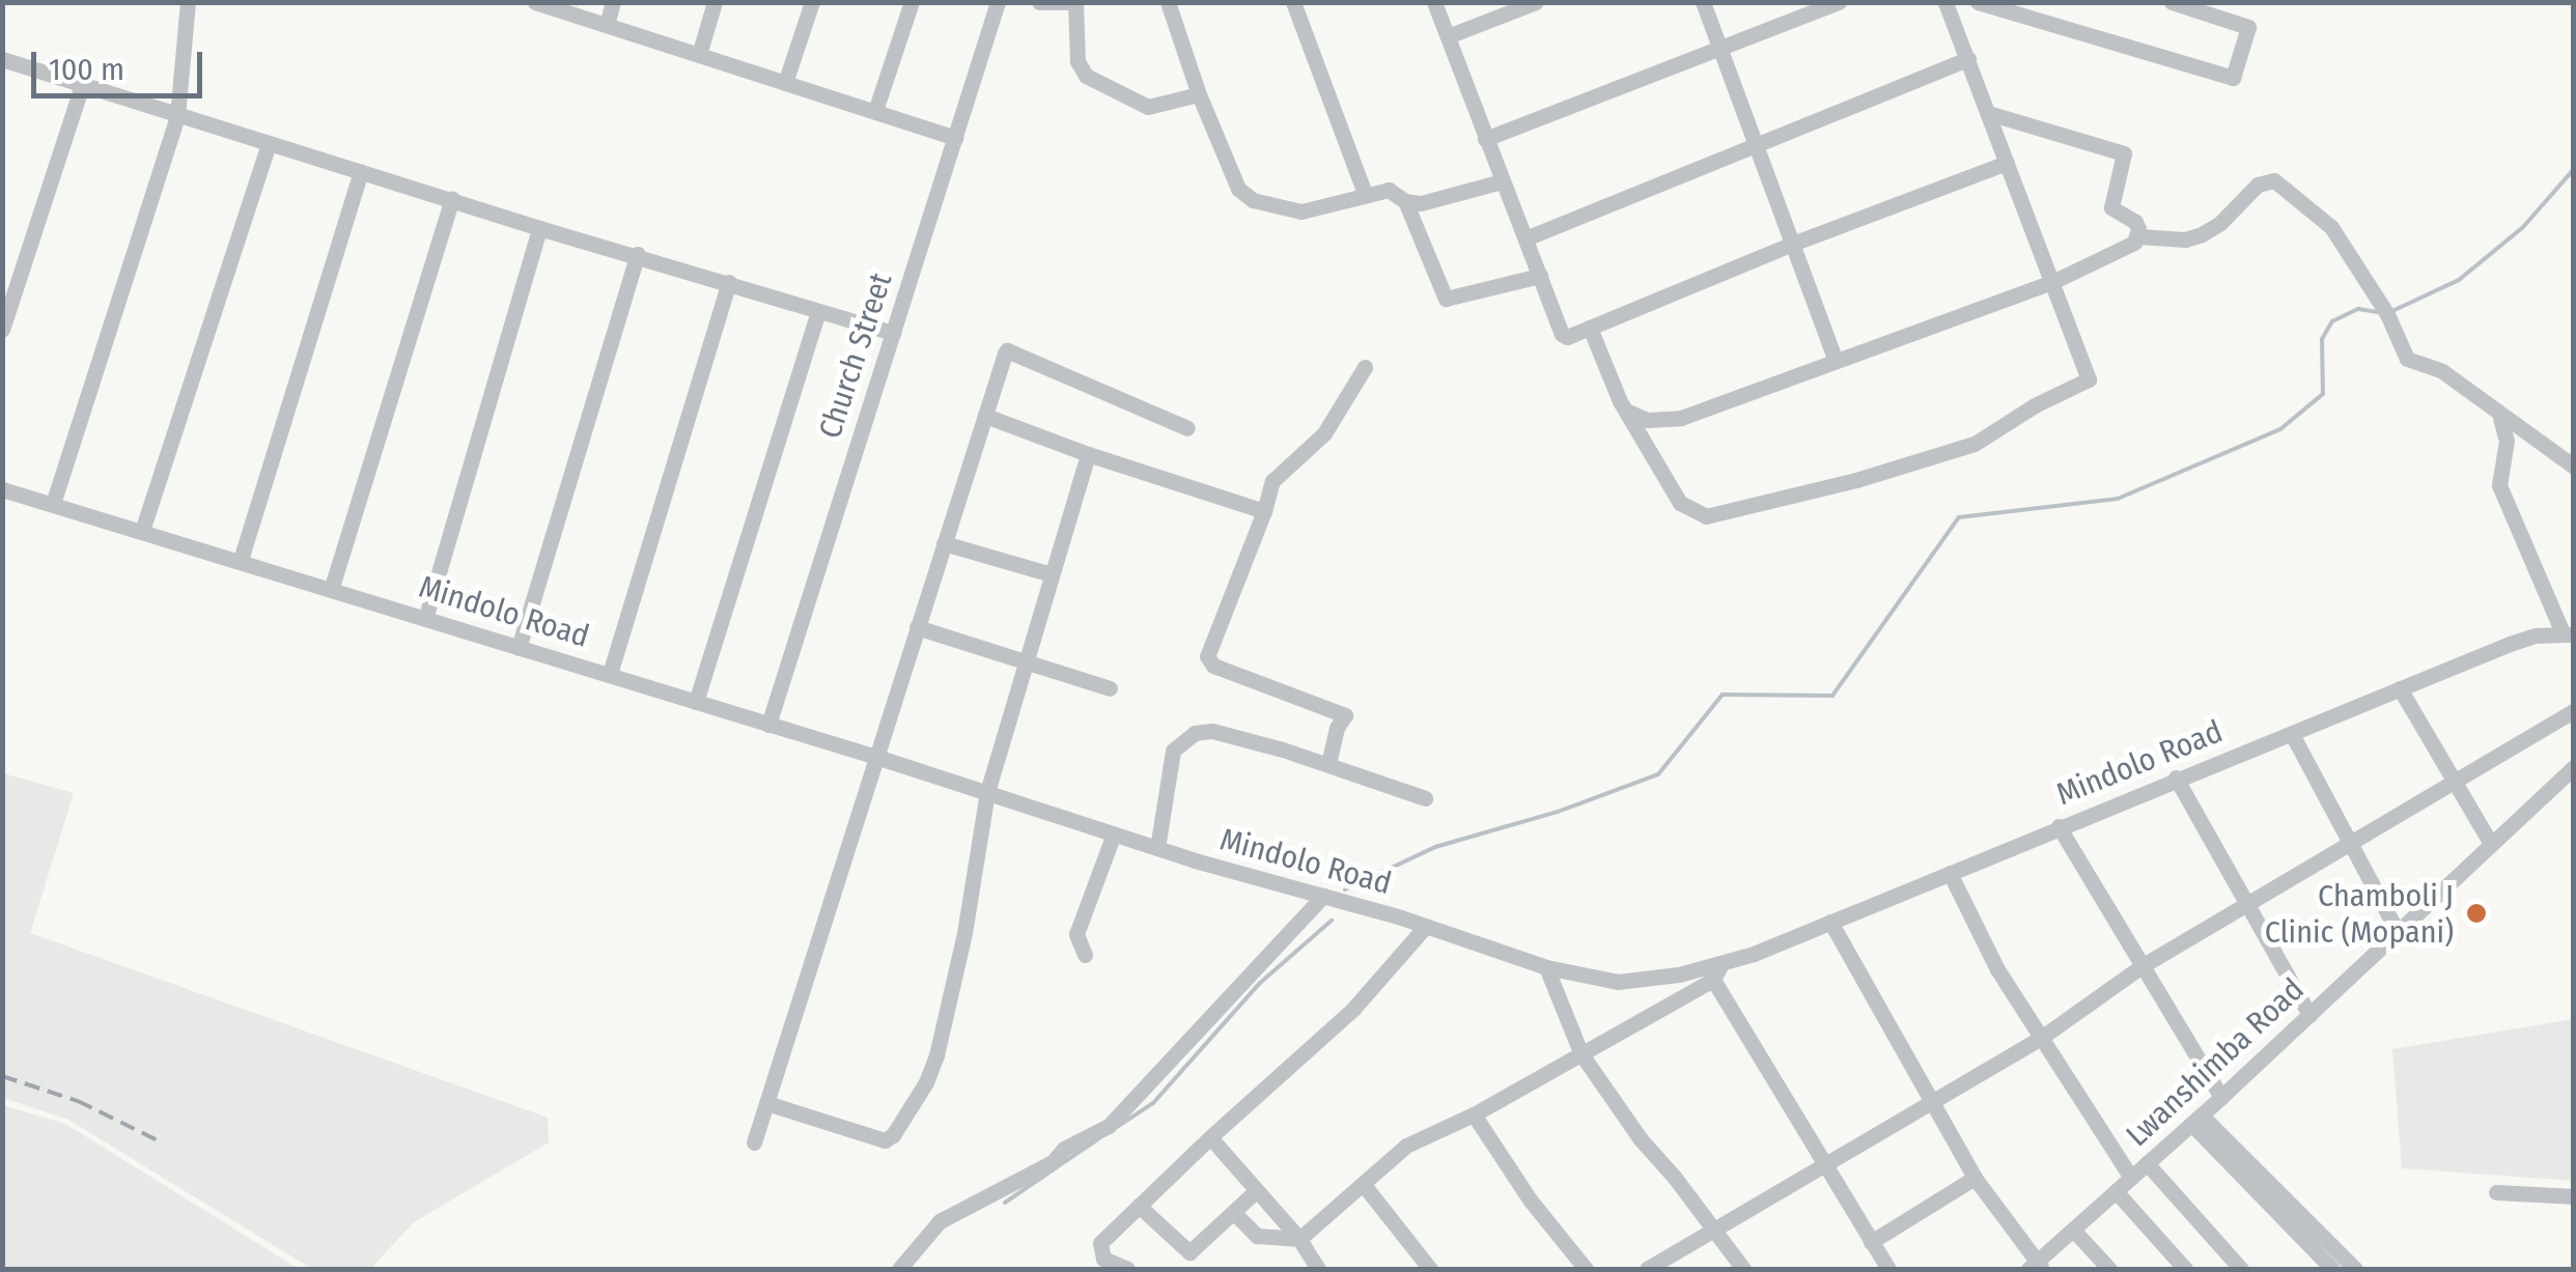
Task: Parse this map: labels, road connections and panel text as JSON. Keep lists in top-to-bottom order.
{
  "streets": {
    "street": ["Church Street", "Mindolo Road", "Lwanshimba Road"]
  },
  "crossings": [
    ["Church Street", "Mindolo Road"]
  ],
  "places": ["Chamboli J Clinic (Mopani)"],
  "scale_bar": "100 m"
}
